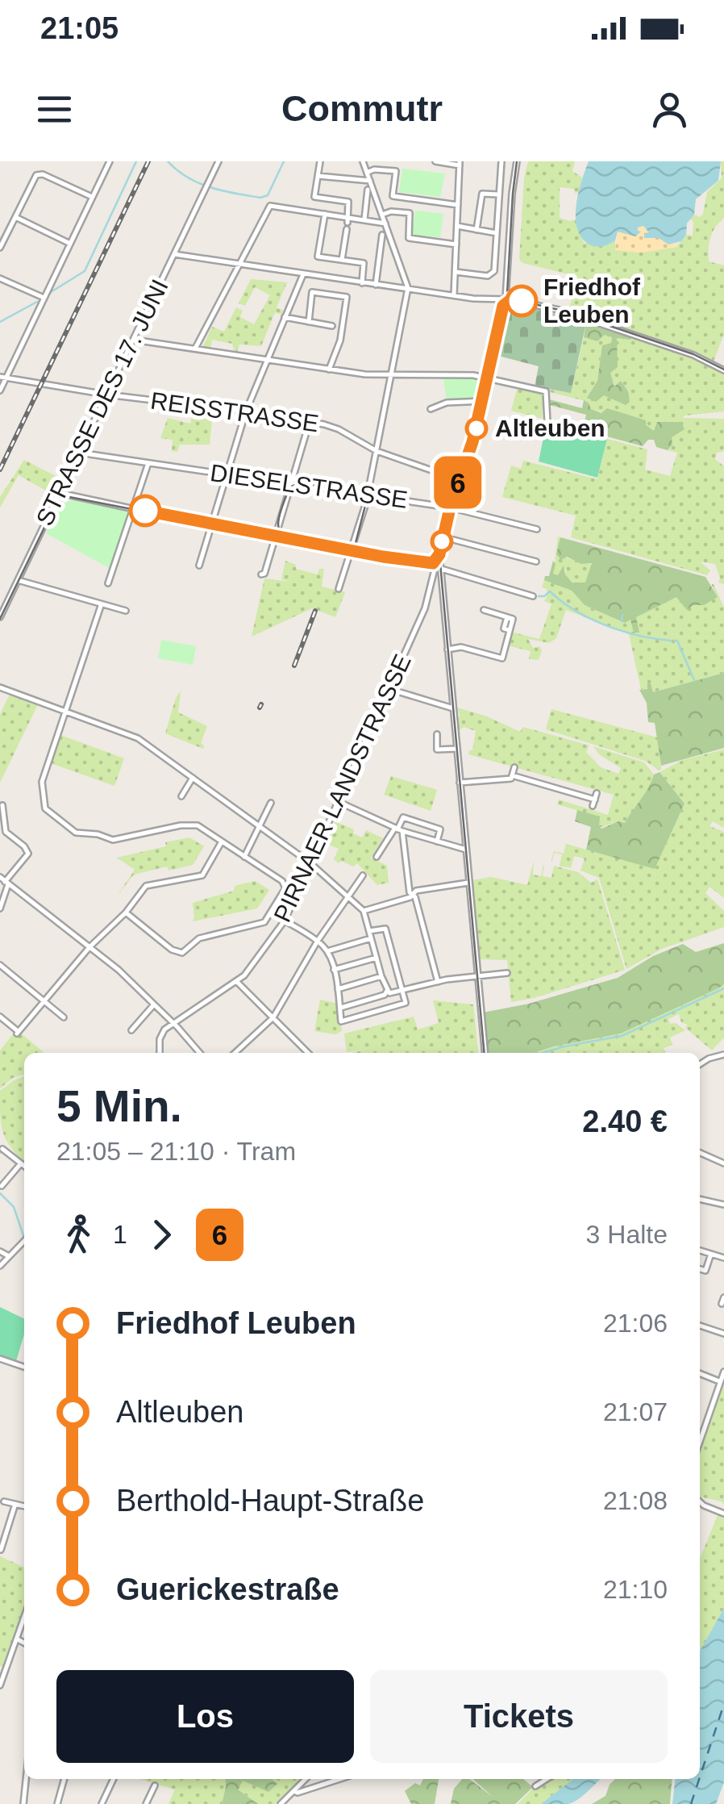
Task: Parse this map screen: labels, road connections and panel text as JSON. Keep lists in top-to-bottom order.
{
  "streets": {
    "street": [
      "STRASSE DES 17. JUNI",
      "REISSTRASSE",
      "DIESELSTRASSE",
      "PIRNAER LANDSTRASSE"
    ]
  },
  "crossings": [
    ["STRASSE DES 17. JUNI", "REISSTRASSE"],
    ["STRASSE DES 17. JUNI", "DIESELSTRASSE"],
    ["REISSTRASSE", "PIRNAER LANDSTRASSE"],
    ["DIESELSTRASSE", "PIRNAER LANDSTRASSE"]
  ],
  "places": ["Friedhof Leuben", "Altleuben"],
  "lines": ["tram line 6"],
  "page": {
    "status": "21:05",
    "header": "Commutr",
    "on_map": "6",
    "heading": ["5 Min.", "21:05 – 21:10 · Tram", "2.40 €"],
    "legs": ["1", "6", "3 Halte"],
    "list": [
      {
        "name": "Friedhof Leuben",
        "value": "21:06"
      },
      {
        "name": "Altleuben",
        "value": "21:07"
      },
      {
        "name": "Berthold-Haupt-Straße",
        "value": "21:08"
      },
      {
        "name": "Guerickestraße",
        "value": "21:10"
      }
    ],
    "buttons": ["Los", "Tickets"]
  }
}
